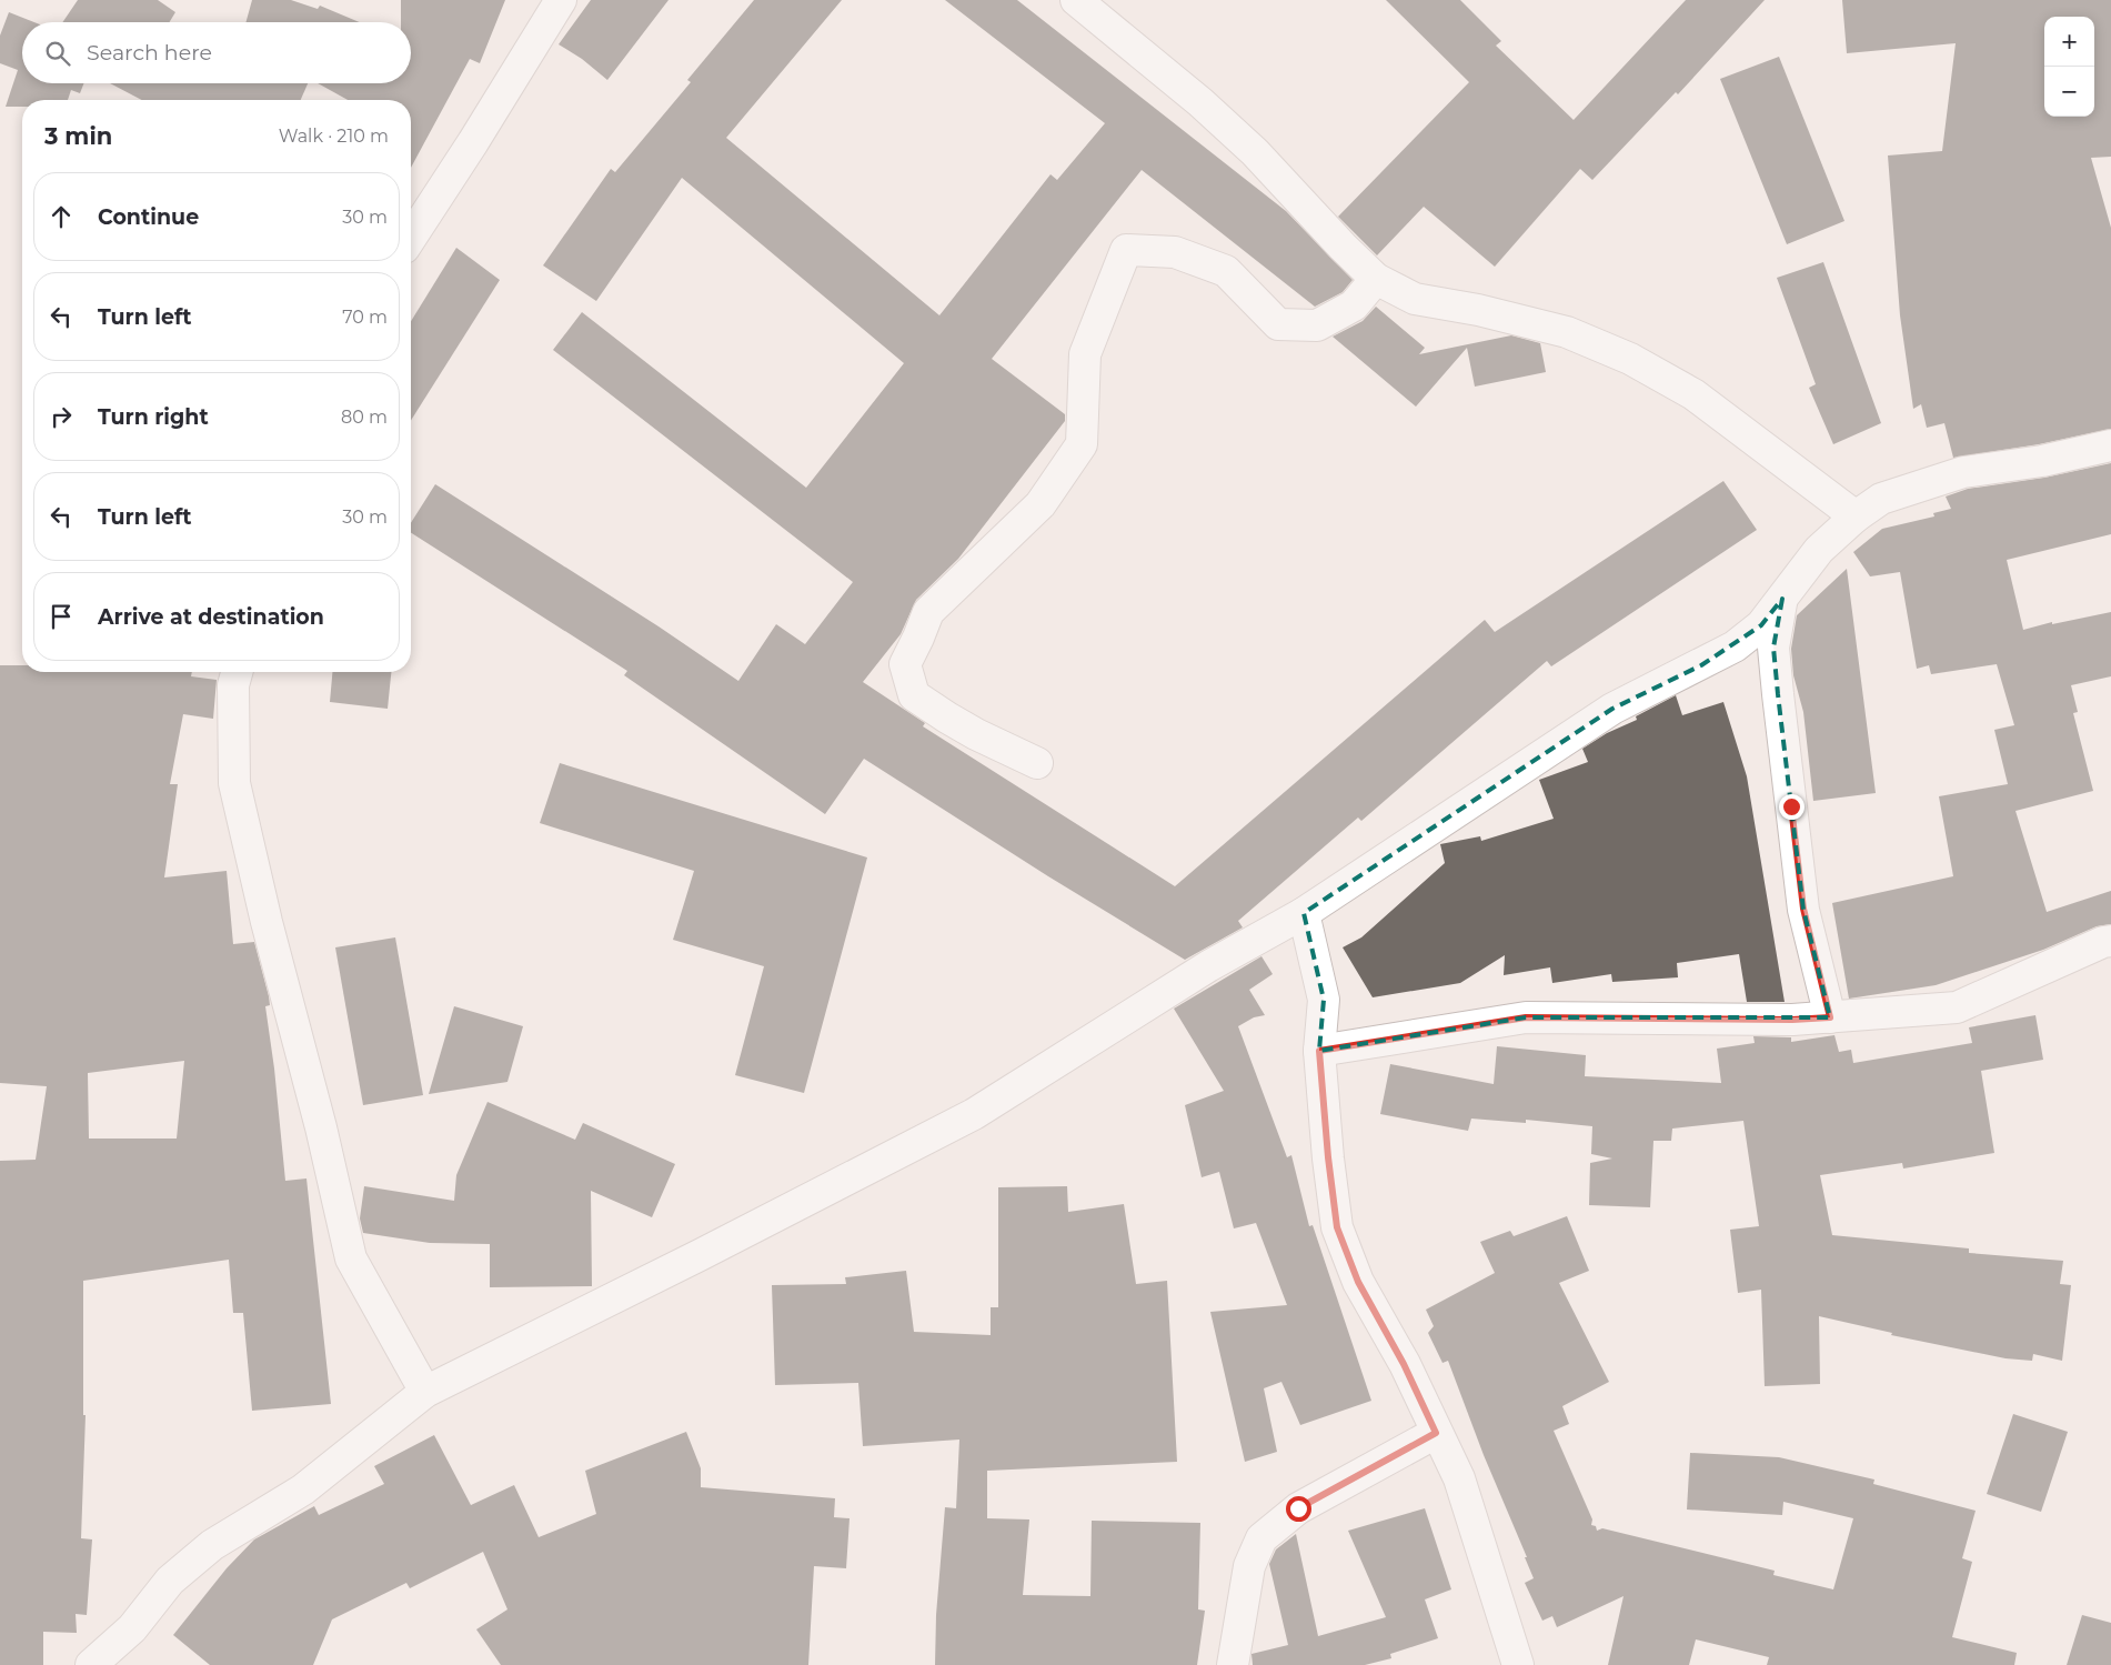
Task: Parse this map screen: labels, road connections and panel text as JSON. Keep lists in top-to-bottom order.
{
  "page": {
    "map_buttons": ["+", "−"],
    "search": "Search here",
    "heading": ["3 min", "Walk · 210 m"],
    "list": [
      ["Continue", "30 m"],
      ["Turn left", "70 m"],
      ["Turn right", "80 m"],
      ["Turn left", "30 m"],
      "Arrive at destination"
    ]
  }
}
